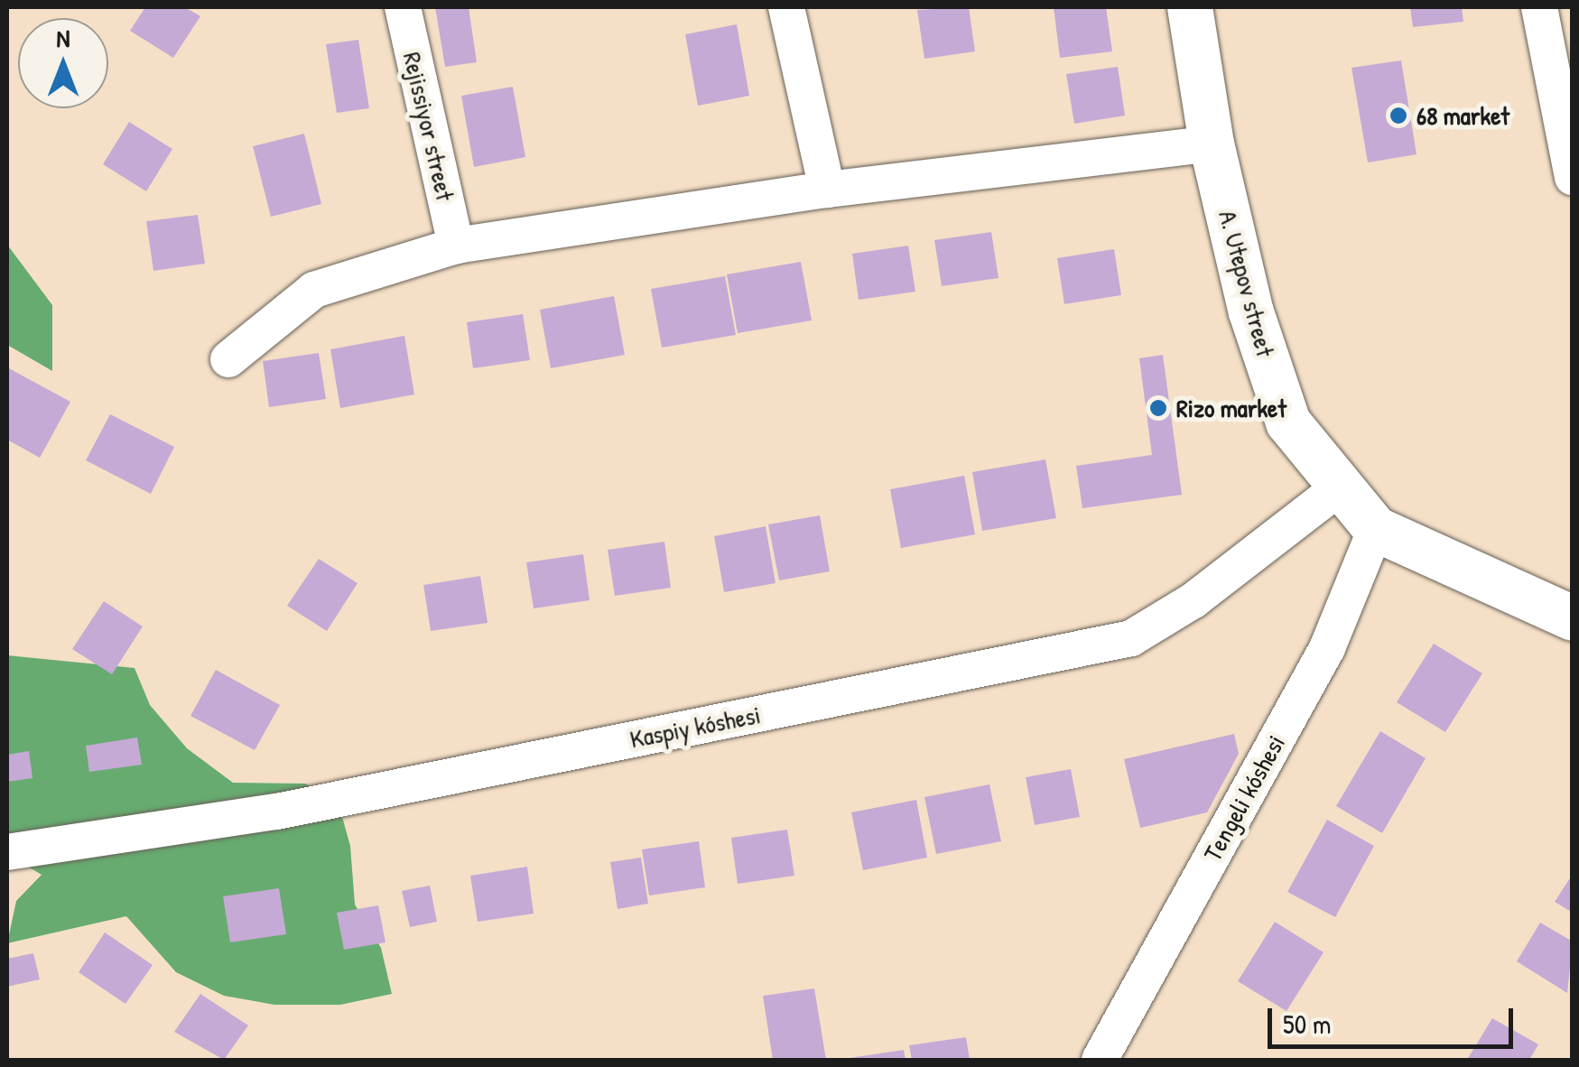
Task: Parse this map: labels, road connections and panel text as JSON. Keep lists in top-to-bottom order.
{
  "streets": {
    "street": [
      "Rejissiyor street",
      "A. Utepov street",
      "Kaspiy kóshesi",
      "Tengeli kóshesi"
    ]
  },
  "crossings": [
    ["A. Utepov street", "Kaspiy kóshesi"],
    ["A. Utepov street", "Tengeli kóshesi"]
  ],
  "places": ["68 market", "Rizo market"],
  "scale_bar": "50 m",
  "north": "top"
}
